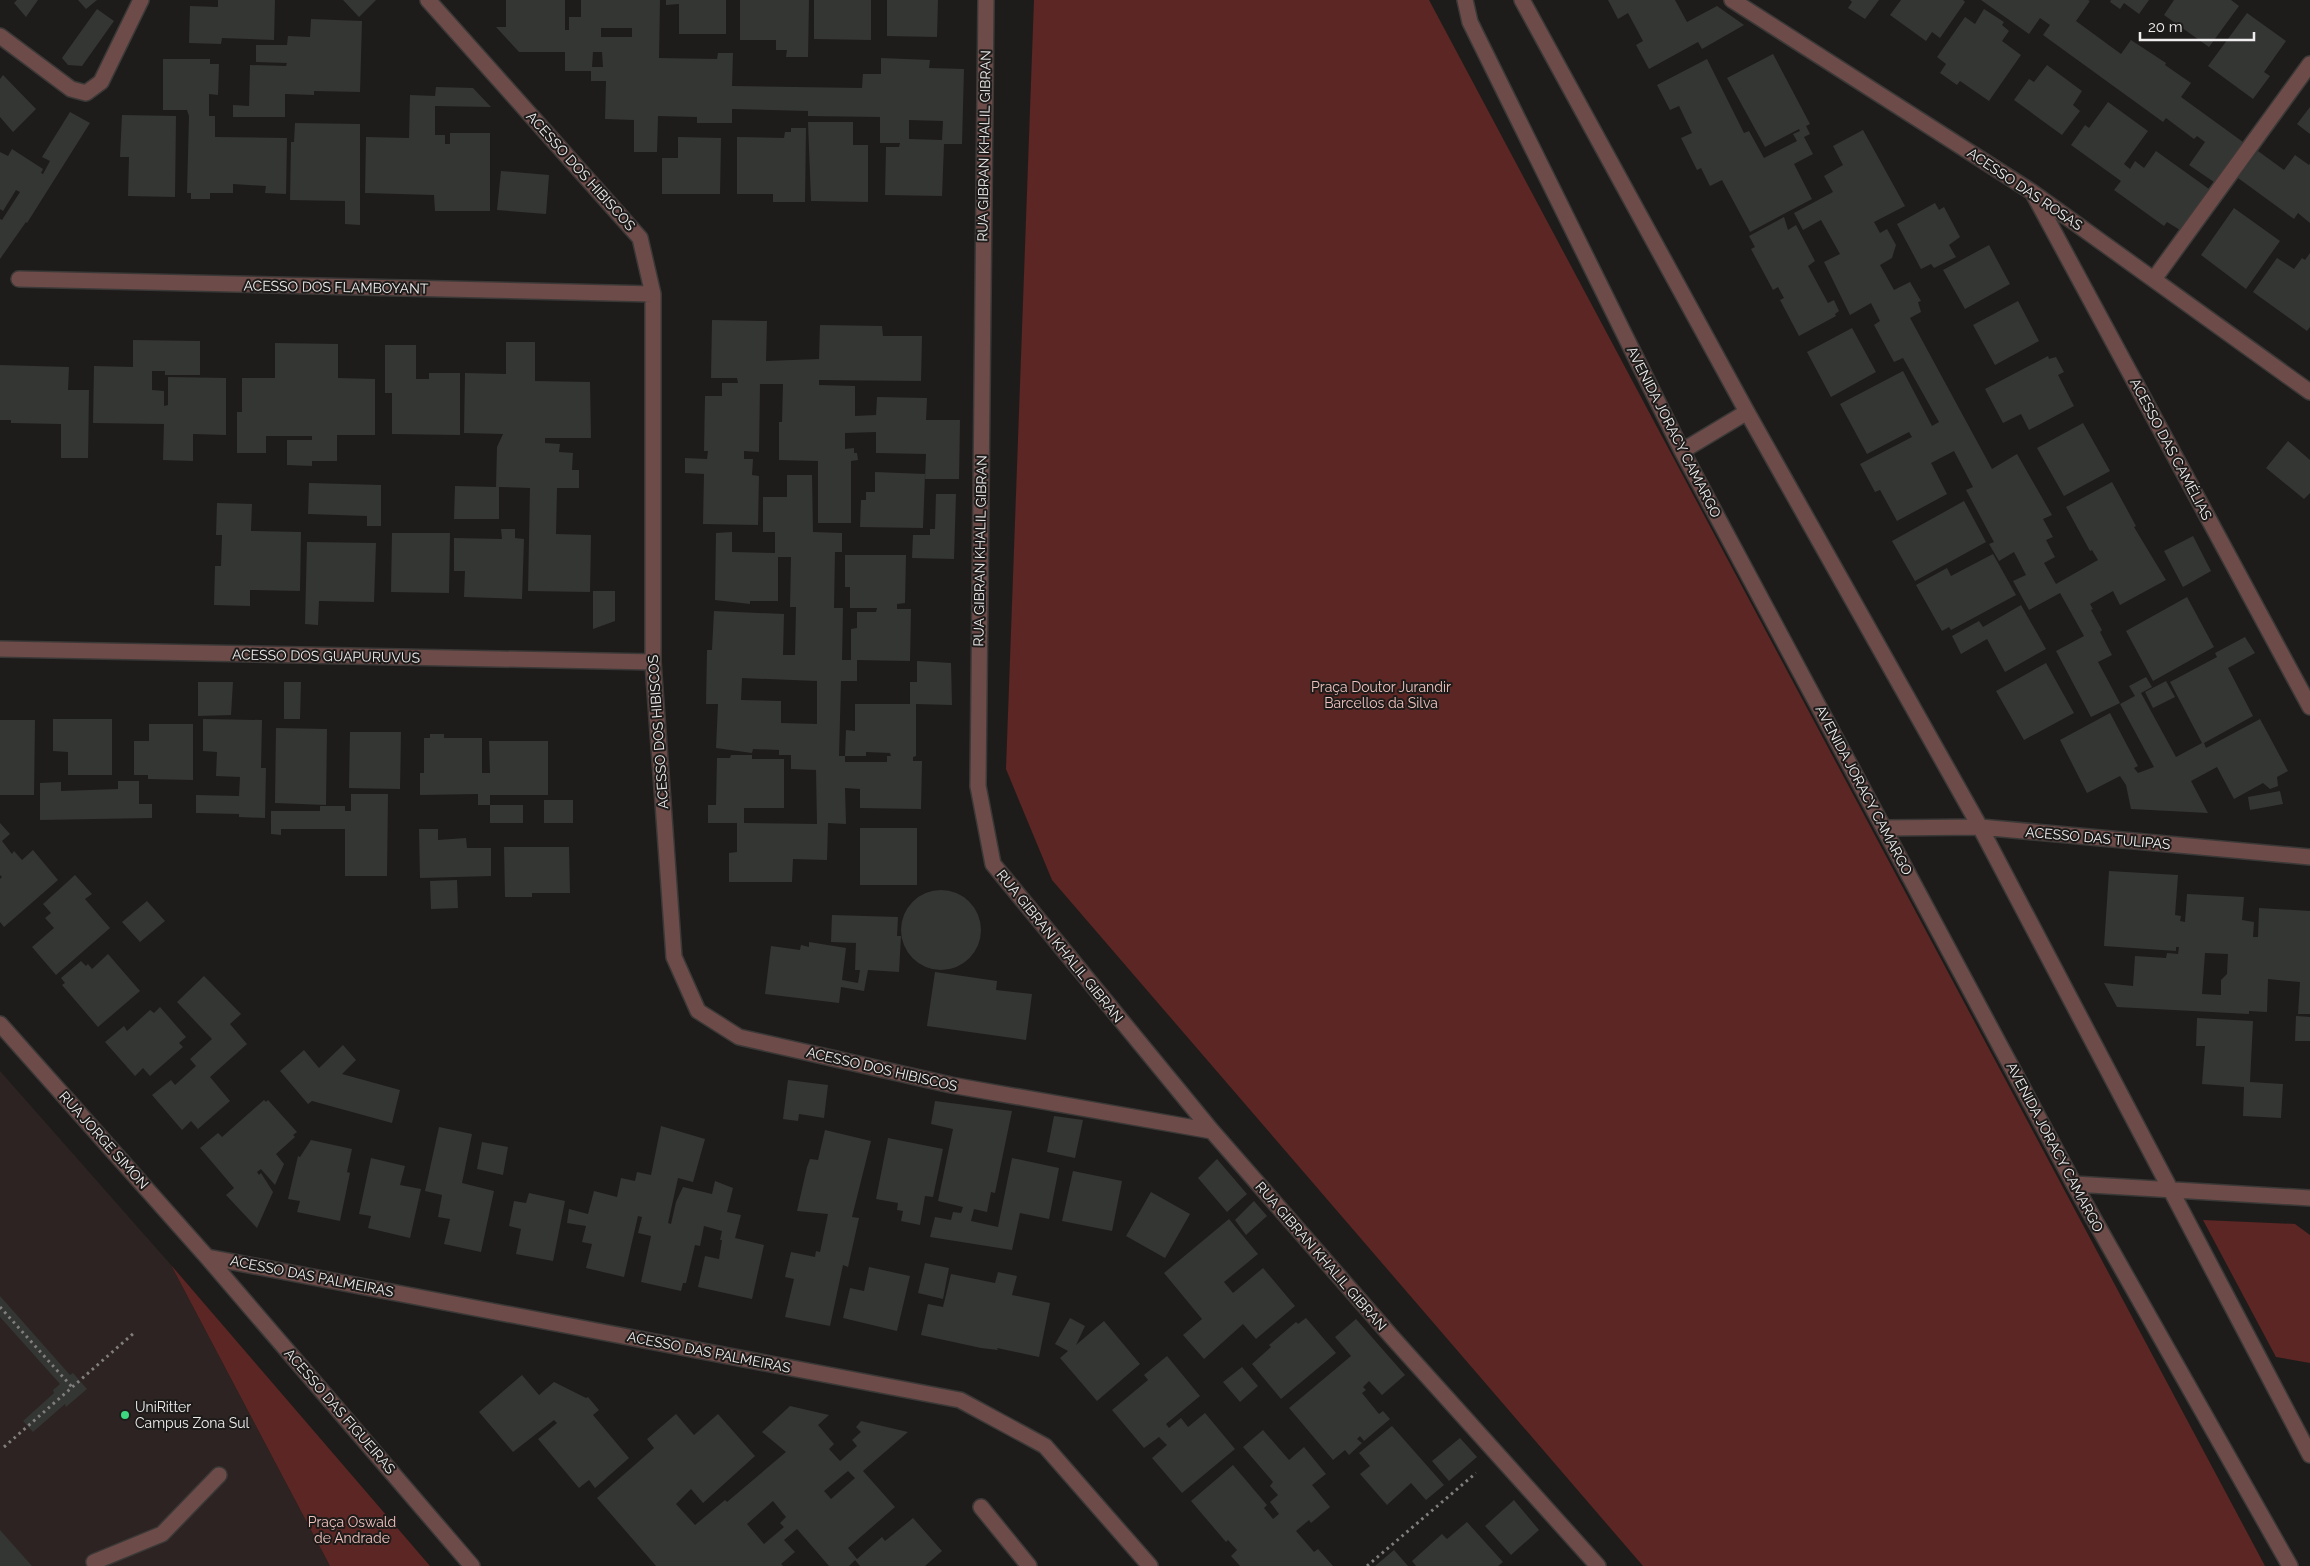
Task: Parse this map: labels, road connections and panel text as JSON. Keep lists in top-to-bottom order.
{
  "streets": {
    "street": [
      "RUA GIBRAN KHALIL GIBRAN",
      "ACESSO DOS HIBISCOS",
      "ACESSO DAS ROSAS",
      "ACESSO DOS FLAMBOYANT",
      "AVENIDA JORACY CAMARGO",
      "ACESSO DAS CAMÉLIAS",
      "ACESSO DOS GUAPURUVUS",
      "ACESSO DAS TULIPAS",
      "RUA JORGE SIMON",
      "ACESSO DAS PALMEIRAS",
      "ACESSO DAS FIGUEIRAS"
    ]
  },
  "crossings": [
    ["RUA GIBRAN KHALIL GIBRAN", "ACESSO DOS HIBISCOS"],
    ["ACESSO DOS HIBISCOS", "ACESSO DOS FLAMBOYANT"],
    ["ACESSO DOS HIBISCOS", "ACESSO DOS GUAPURUVUS"],
    ["ACESSO DAS ROSAS", "ACESSO DAS CAMÉLIAS"],
    ["AVENIDA JORACY CAMARGO", "ACESSO DAS TULIPAS"],
    ["RUA JORGE SIMON", "ACESSO DAS PALMEIRAS"],
    ["RUA JORGE SIMON", "ACESSO DAS FIGUEIRAS"],
    ["ACESSO DAS PALMEIRAS", "ACESSO DAS FIGUEIRAS"]
  ],
  "parks": ["Praça Doutor Jurandir Barcellos da Silva", "Praça Oswald de Andrade"],
  "places": ["UniRitter Campus Zona Sul"],
  "scale_bar": "20 m"
}
